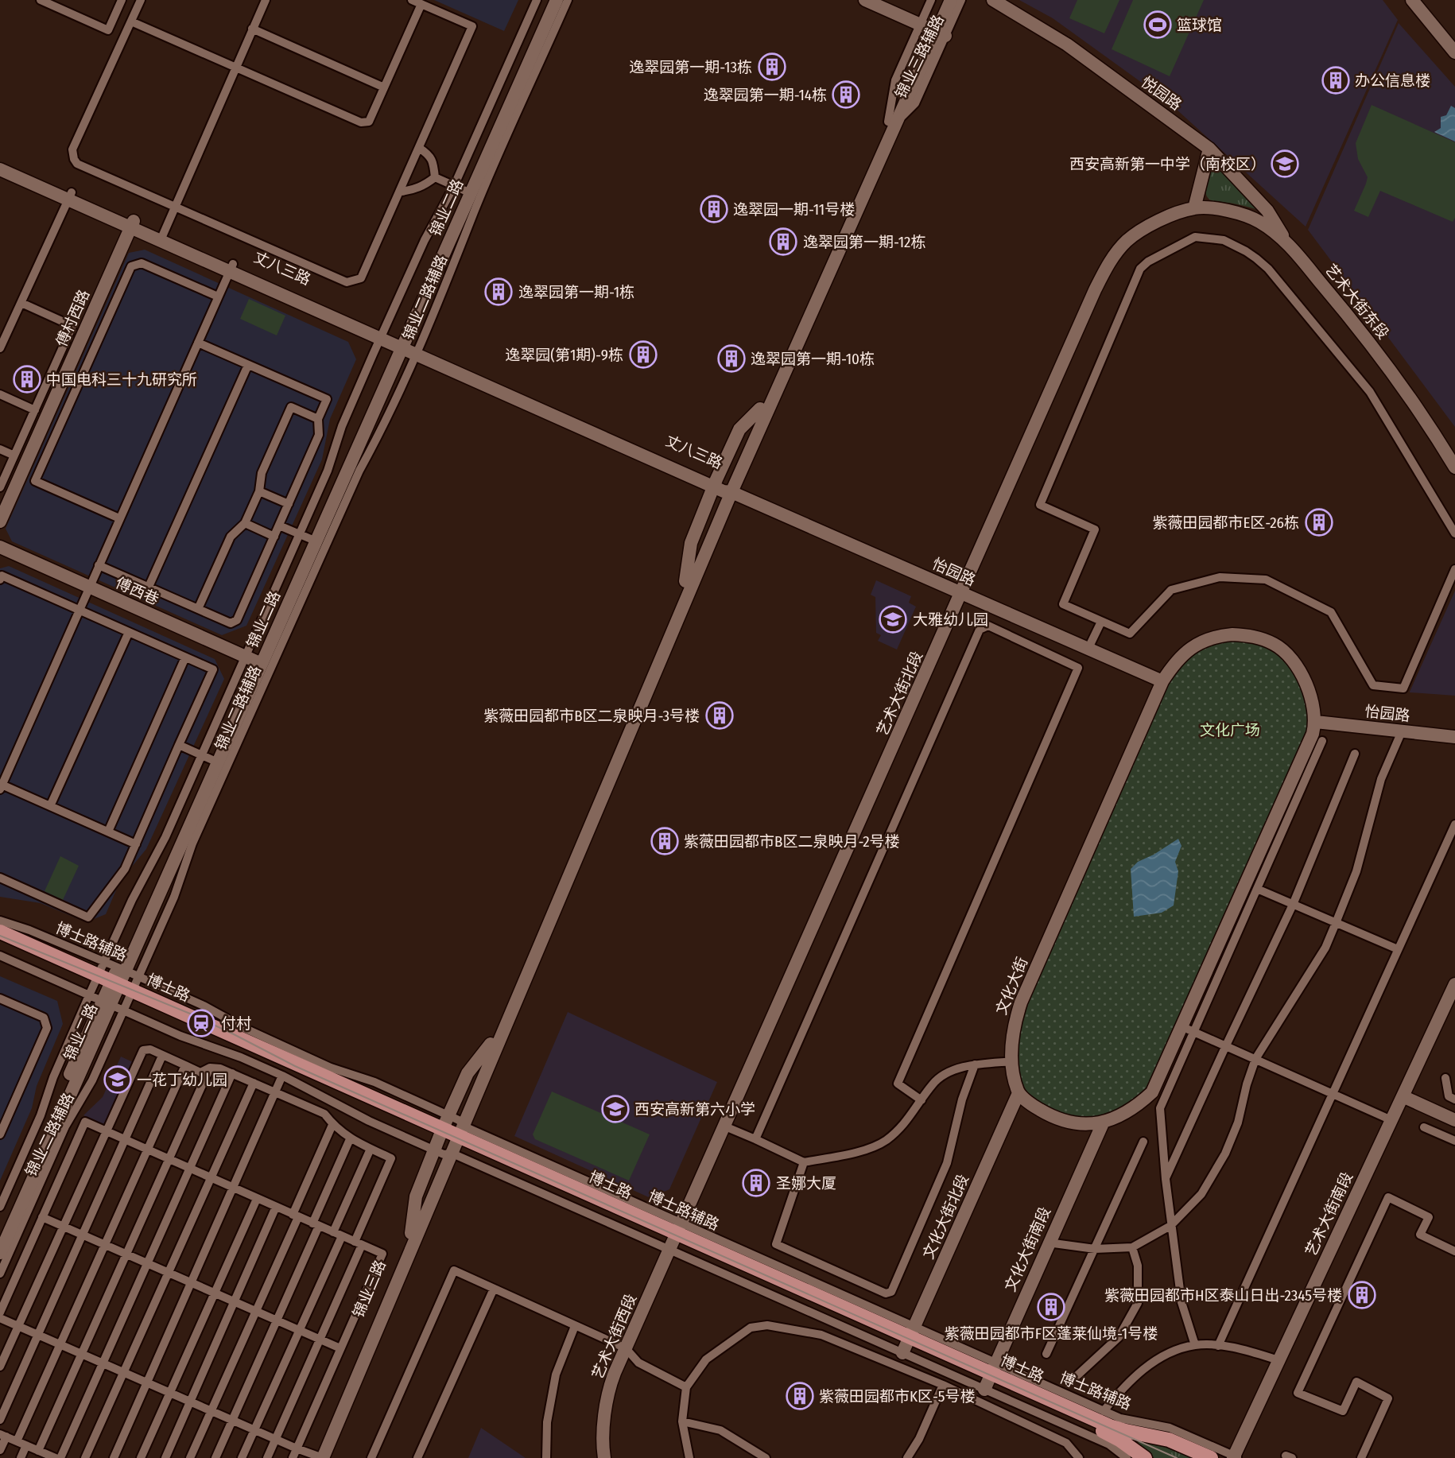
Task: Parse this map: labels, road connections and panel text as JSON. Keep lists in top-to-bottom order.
{
  "streets": {
    "main road": ["博士路"],
    "street": [
      "锦业三路辅路",
      "悦园路",
      "锦业二路",
      "丈八三路",
      "锦业二路辅路",
      "艺术大街东段",
      "傅村西路",
      "怡园路",
      "傅西巷",
      "艺术大街北段",
      "博士路辅路",
      "文化大街",
      "艺术大街南段",
      "文化大街北段",
      "文化大街南段",
      "锦业三路",
      "艺术大街西段"
    ]
  },
  "crossings": [
    ["悦园路", "艺术大街东段"],
    ["锦业二路", "丈八三路"],
    ["锦业二路", "锦业二路辅路"],
    ["锦业二路", "傅西巷"],
    ["锦业二路", "博士路辅路"],
    ["锦业二路", "博士路"],
    ["丈八三路", "锦业二路辅路"],
    ["丈八三路", "傅村西路"],
    ["丈八三路", "怡园路"],
    ["锦业二路辅路", "博士路辅路"],
    ["锦业二路辅路", "博士路"],
    ["艺术大街东段", "艺术大街北段"],
    ["怡园路", "艺术大街北段"],
    ["怡园路", "文化大街"],
    ["艺术大街北段", "博士路"],
    ["艺术大街北段", "艺术大街西段"],
    ["博士路辅路", "博士路"],
    ["博士路辅路", "艺术大街南段"],
    ["博士路辅路", "文化大街南段"],
    ["博士路辅路", "锦业三路"],
    ["文化大街", "文化大街北段"],
    ["博士路", "文化大街北段"],
    ["博士路", "文化大街南段"],
    ["博士路", "锦业三路"],
    ["博士路", "艺术大街西段"]
  ],
  "parks": ["文化广场"],
  "places": {
    "sports": ["篮球馆"],
    "building": [
      "逸翠园第一期-13栋",
      "办公信息楼",
      "逸翠园第一期-14栋",
      "逸翠园一期-11号楼",
      "逸翠园第一期-12栋",
      "逸翠园第一期-1栋",
      "逸翠园(第1期)-9栋",
      "逸翠园第一期-10栋",
      "中国电科三十九研究所",
      "紫薇田园都市E区-26栋",
      "紫薇田园都市B区二泉映月-3号楼",
      "紫薇田园都市B区二泉映月-2号楼",
      "圣娜大厦",
      "紫薇田园都市H区泰山日出-2345号楼",
      "紫薇田园都市F区蓬莱仙境-1号楼",
      "紫薇田园都市K区-5号楼"
    ],
    "school or university": [
      "西安高新第一中学（南校区）",
      "大雅幼儿园",
      "一花丁幼儿园",
      "西安高新第六小学"
    ],
    "station": ["付村"]
  }
}
